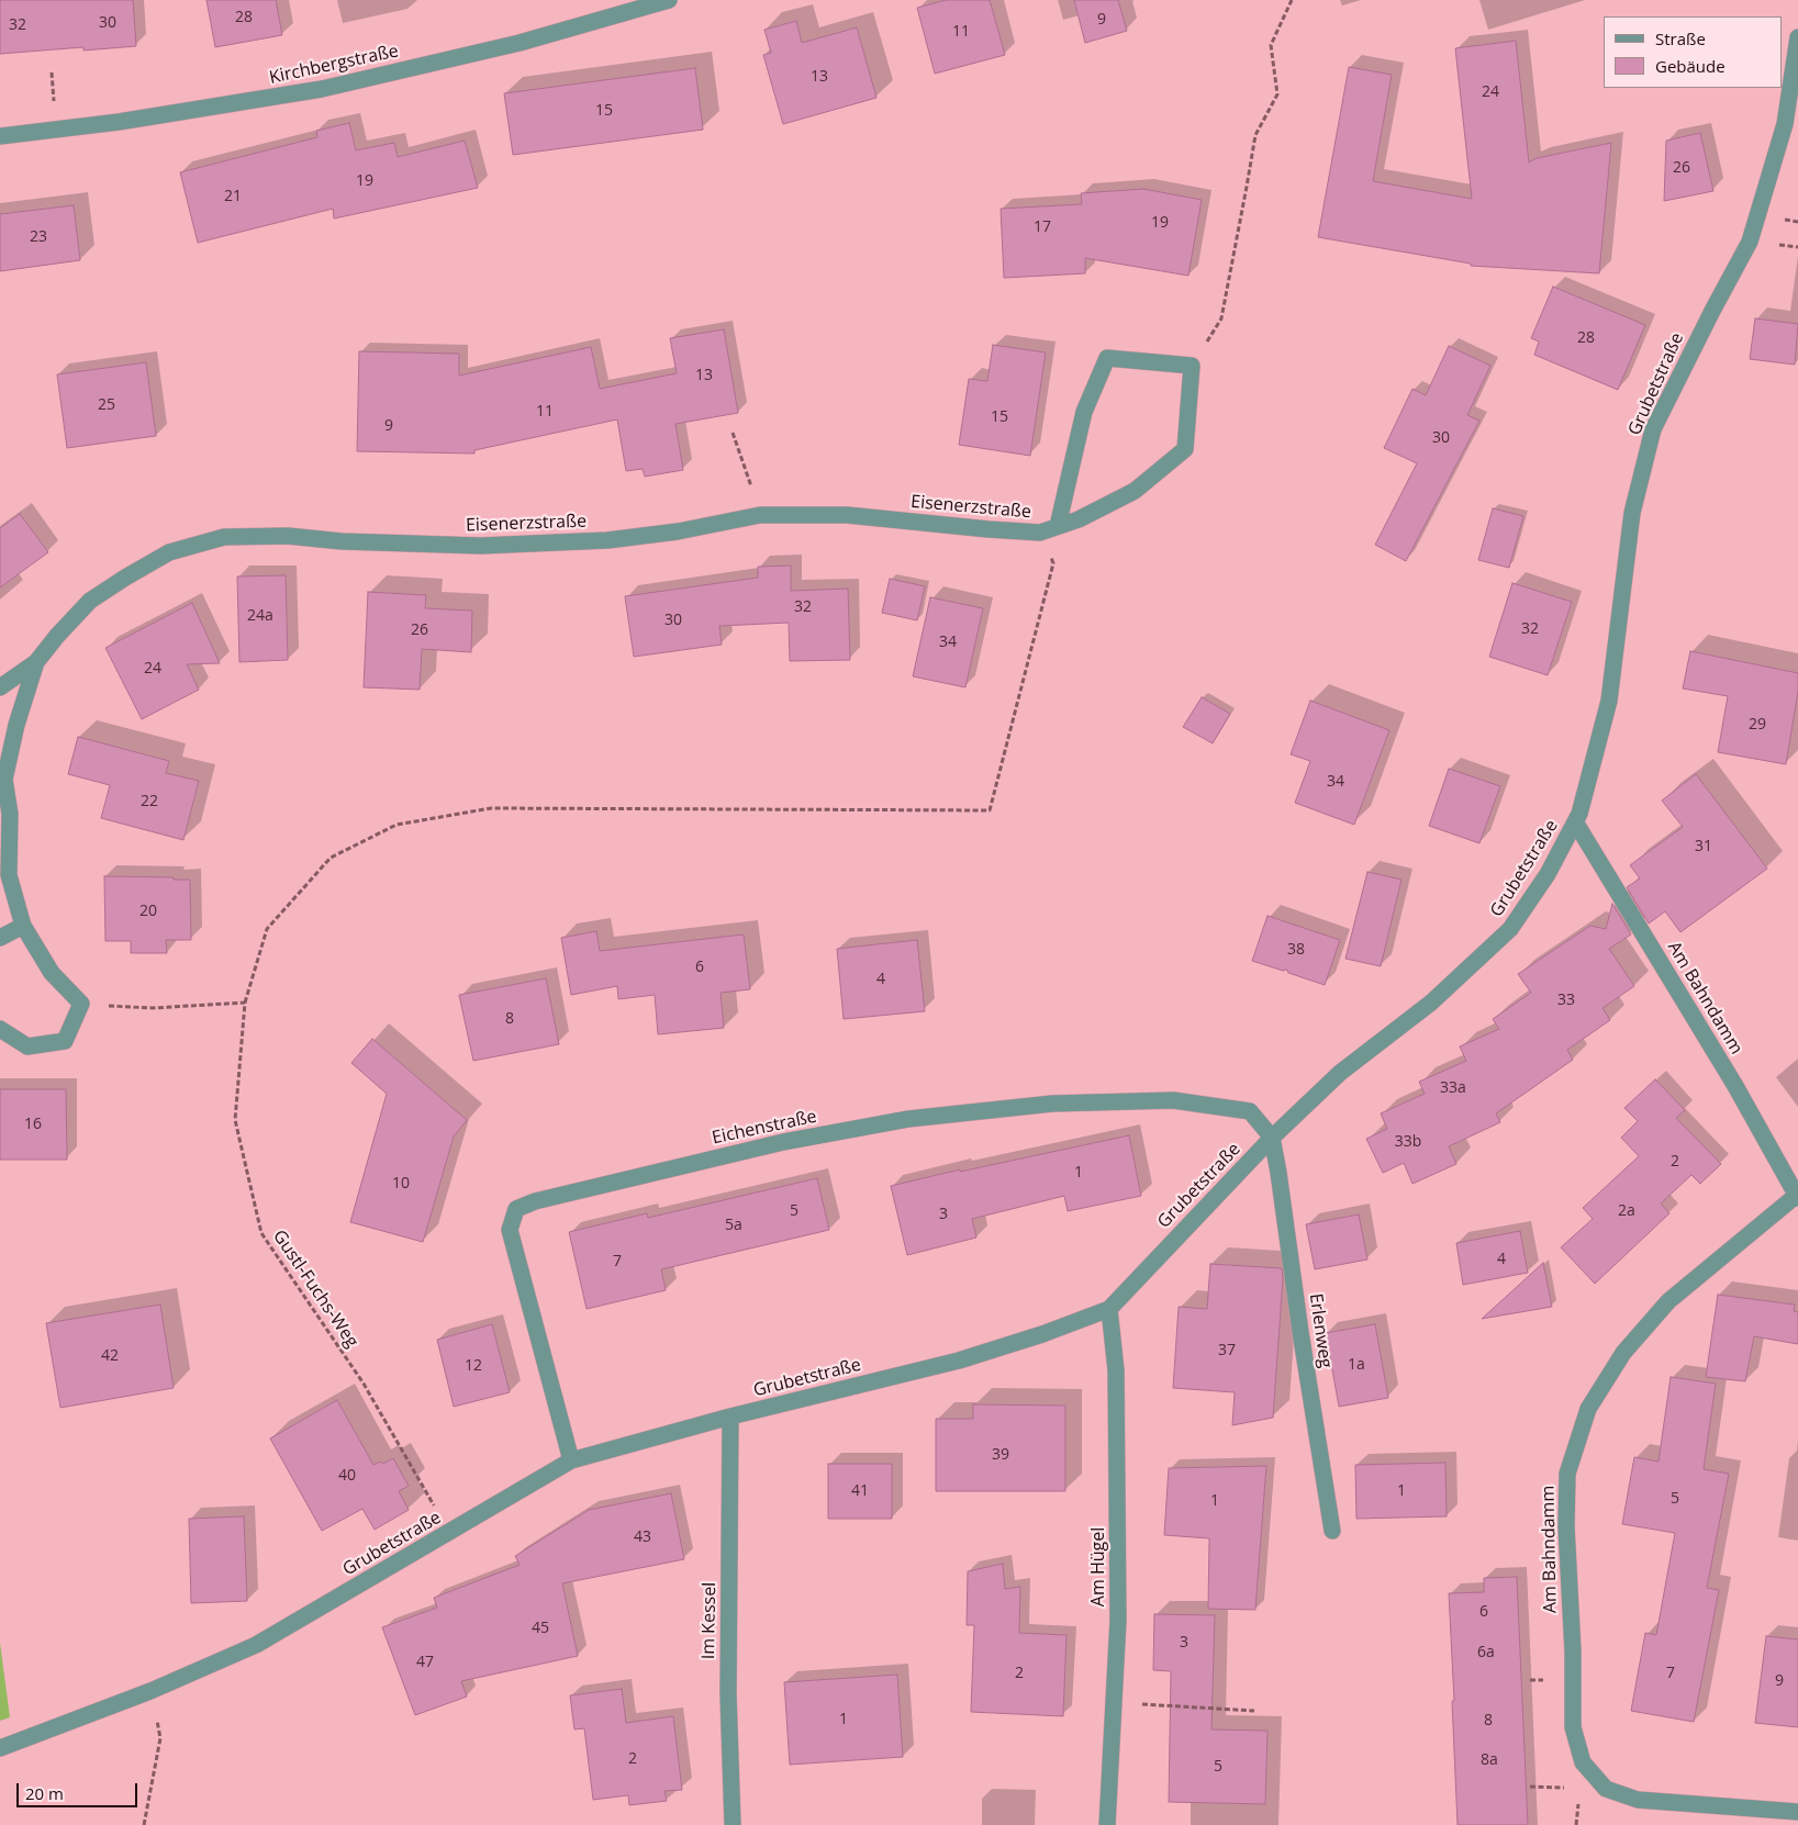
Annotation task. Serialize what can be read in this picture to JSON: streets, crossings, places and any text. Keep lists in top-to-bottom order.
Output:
{
  "streets": {
    "street": [
      "Kirchbergstraße",
      "Grubetstraße",
      "Eisenerzstraße",
      "Am Bahndamm",
      "Eichenstraße",
      "Erlenweg",
      "Am Hügel",
      "Im Kessel"
    ],
    "path": ["Gustl-Fuchs-Weg"]
  },
  "crossings": [
    ["Grubetstraße", "Am Bahndamm"],
    ["Grubetstraße", "Eichenstraße"],
    ["Grubetstraße", "Gustl-Fuchs-Weg"],
    ["Grubetstraße", "Erlenweg"],
    ["Grubetstraße", "Am Hügel"],
    ["Grubetstraße", "Im Kessel"],
    ["Eisenerzstraße", "Gustl-Fuchs-Weg"],
    ["Eichenstraße", "Erlenweg"]
  ],
  "house_numbers": [
    "28",
    "9",
    "30",
    "32",
    "11",
    "13",
    "24",
    "15",
    "26",
    "19",
    "21",
    "19",
    "17",
    "23",
    "28",
    "13",
    "25",
    "11",
    "15",
    "9",
    "30",
    "32",
    "24a",
    "30",
    "32",
    "26",
    "34",
    "24",
    "29",
    "34",
    "22",
    "31",
    "20",
    "38",
    "6",
    "4",
    "33",
    "8",
    "33a",
    "16",
    "33b",
    "2",
    "1",
    "10",
    "5",
    "2a",
    "3",
    "5a",
    "4",
    "7",
    "37",
    "42",
    "1a",
    "12",
    "39",
    "40",
    "41",
    "1",
    "5",
    "1",
    "43",
    "6",
    "45",
    "3",
    "6a",
    "47",
    "2",
    "7",
    "9",
    "1",
    "8",
    "2",
    "8a",
    "5"
  ],
  "legend": ["Straße", "Gebäude"],
  "scale_bar": "20 m"
}
